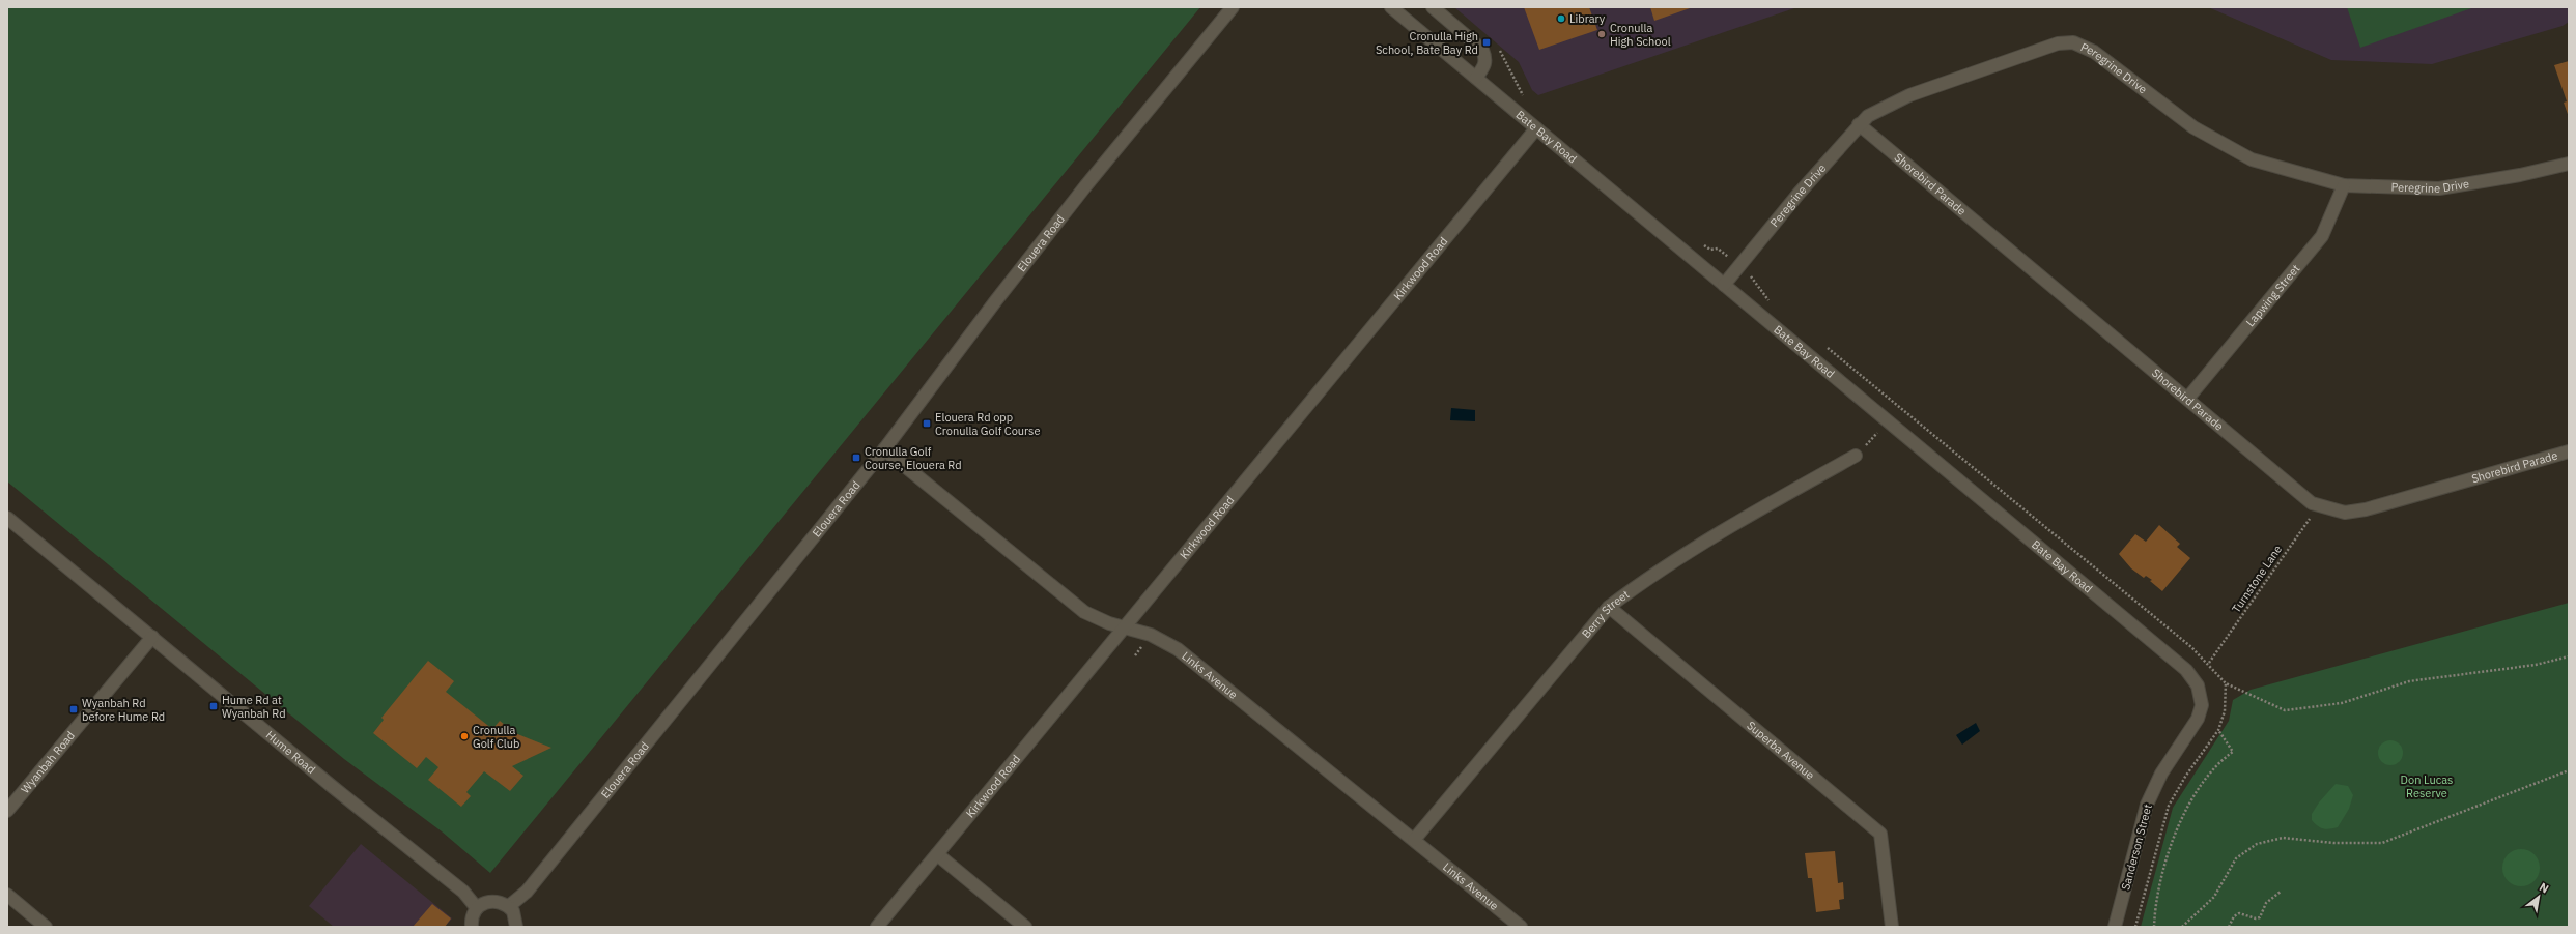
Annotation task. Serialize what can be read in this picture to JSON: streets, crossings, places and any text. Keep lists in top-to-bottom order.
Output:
{
  "streets": {
    "street": [
      "Peregrine Drive",
      "Bate Bay Road",
      "Shorebird Parade",
      "Elouera Road",
      "Kirkwood Road",
      "Lapwing Street",
      "Berry Street",
      "Links Avenue",
      "Superba Avenue",
      "Hume Road",
      "Wyanbah Road",
      "Sanderson Street"
    ],
    "path": ["Turnstone Lane"]
  },
  "crossings": [
    ["Peregrine Drive", "Bate Bay Road"],
    ["Peregrine Drive", "Shorebird Parade"],
    ["Peregrine Drive", "Lapwing Street"],
    ["Bate Bay Road", "Kirkwood Road"],
    ["Bate Bay Road", "Sanderson Street"],
    ["Shorebird Parade", "Lapwing Street"],
    ["Shorebird Parade", "Turnstone Lane"],
    ["Elouera Road", "Links Avenue"],
    ["Kirkwood Road", "Links Avenue"],
    ["Berry Street", "Links Avenue"],
    ["Berry Street", "Superba Avenue"],
    ["Hume Road", "Wyanbah Road"]
  ],
  "parks": ["Don Lucas Reserve"],
  "places": {
    "other": ["Library", "Cronulla High School", "Cronulla Golf Club"],
    "transit": [
      "Cronulla High School, Bate Bay Rd",
      "Elouera Rd opp Cronulla Golf Course",
      "Cronulla Golf Course, Elouera Rd",
      "Hume Rd at Wyanbah Rd",
      "Wyanbah Rd before Hume Rd"
    ]
  },
  "north": "top right"
}
